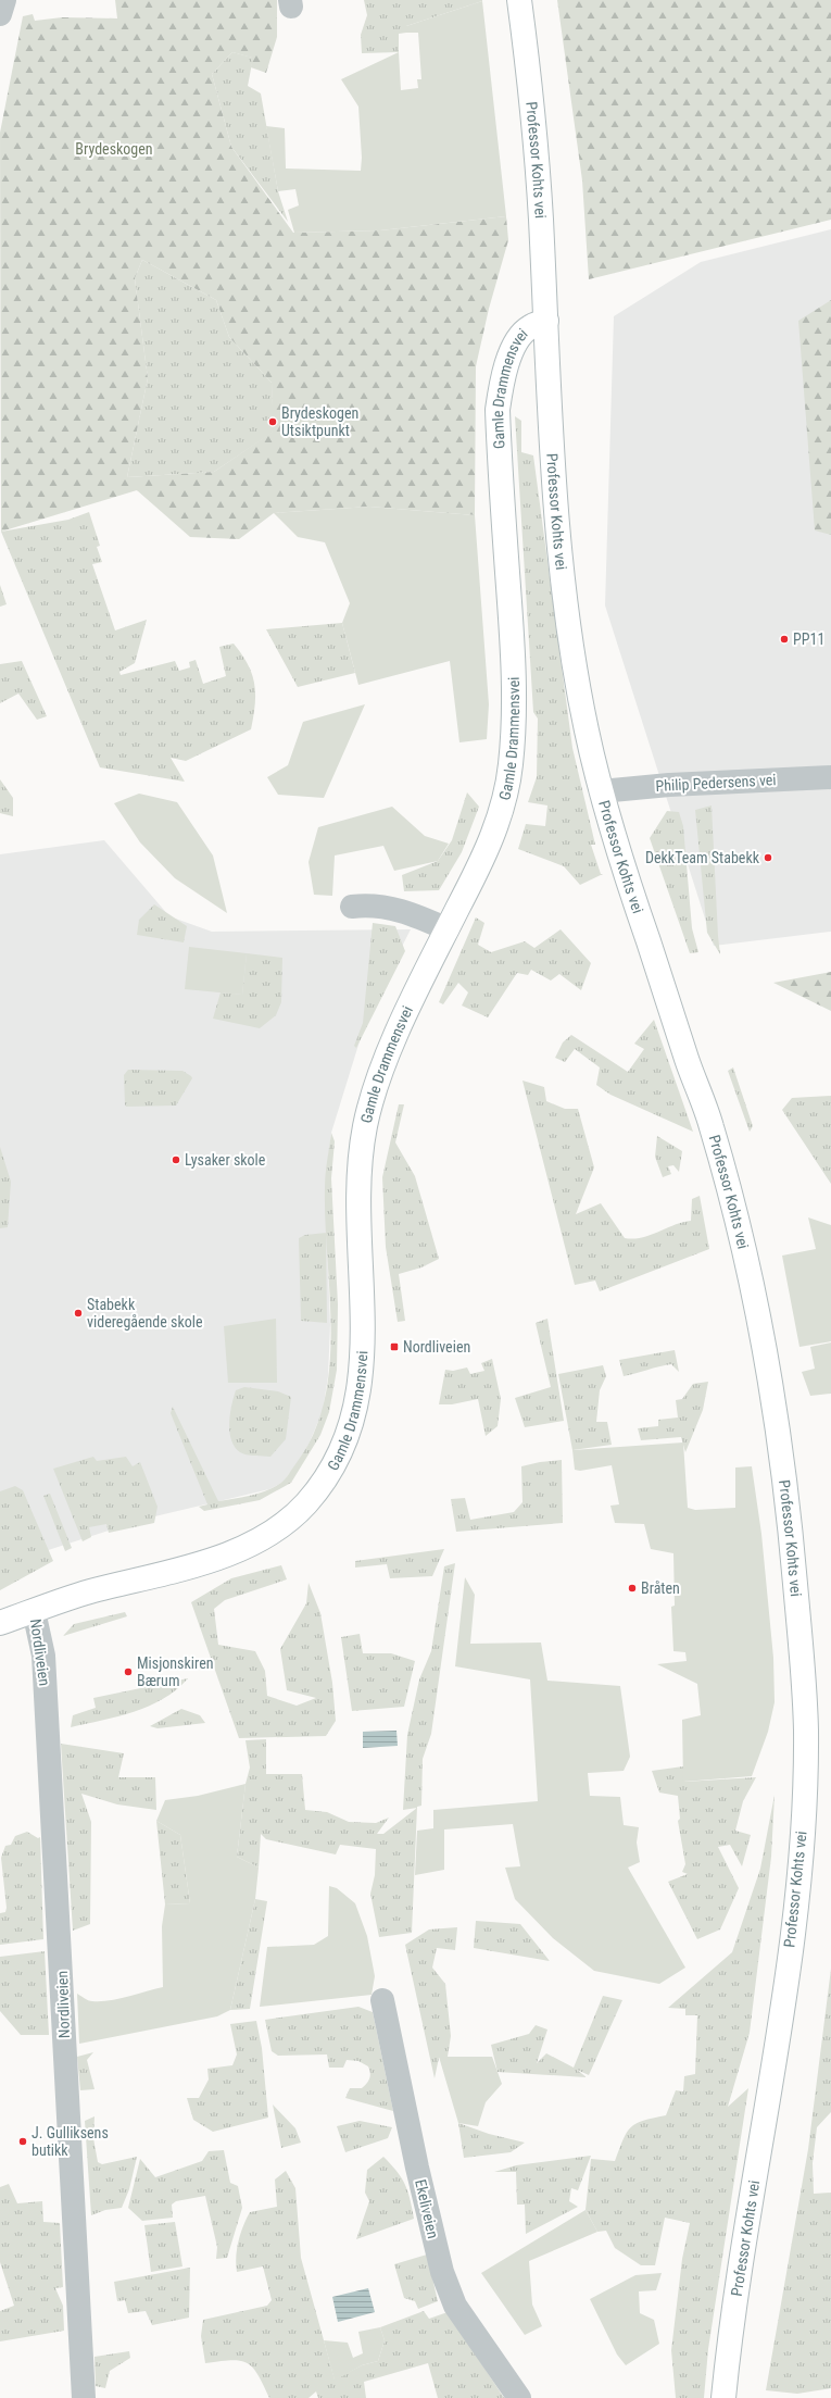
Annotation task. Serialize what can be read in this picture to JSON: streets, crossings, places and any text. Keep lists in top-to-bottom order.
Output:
{
  "streets": {
    "main road": ["Professor Kohts vei", "Gamle Drammensvei"],
    "street": ["Philip Pedersens vei", "Nordliveien", "Ekeliveien"]
  },
  "crossings": [
    ["Professor Kohts vei", "Gamle Drammensvei"],
    ["Professor Kohts vei", "Philip Pedersens vei"],
    ["Gamle Drammensvei", "Nordliveien"]
  ],
  "parks": ["Brydeskogen"],
  "places": {
    "other": [
      "Brydeskogen Utsiktpunkt",
      "PP11",
      "DekkTeam Stabekk",
      "Lysaker skole",
      "Stabekk videregående skole",
      "Bråten",
      "Misjonskiren Bærum",
      "J. Gulliksens butikk"
    ],
    "transit": ["Nordliveien"]
  }
}
